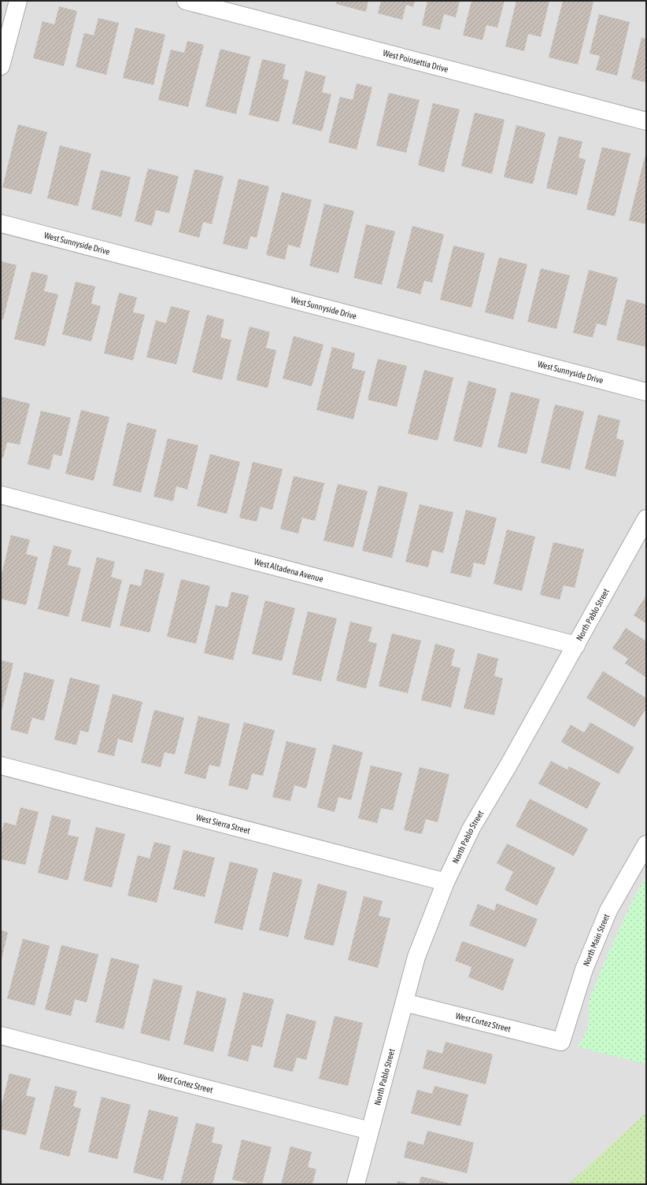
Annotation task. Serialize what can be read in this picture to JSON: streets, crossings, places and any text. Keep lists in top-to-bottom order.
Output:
{
  "streets": {
    "street": [
      "West Poinsettia Drive",
      "West Sunnyside Drive",
      "West Altadena Avenue",
      "North Pablo Street",
      "West Sierra Street",
      "North Main Street",
      "West Cortez Street"
    ]
  },
  "crossings": [
    ["West Altadena Avenue", "North Pablo Street"],
    ["North Pablo Street", "West Sierra Street"],
    ["North Pablo Street", "West Cortez Street"],
    ["North Main Street", "West Cortez Street"]
  ]
}
